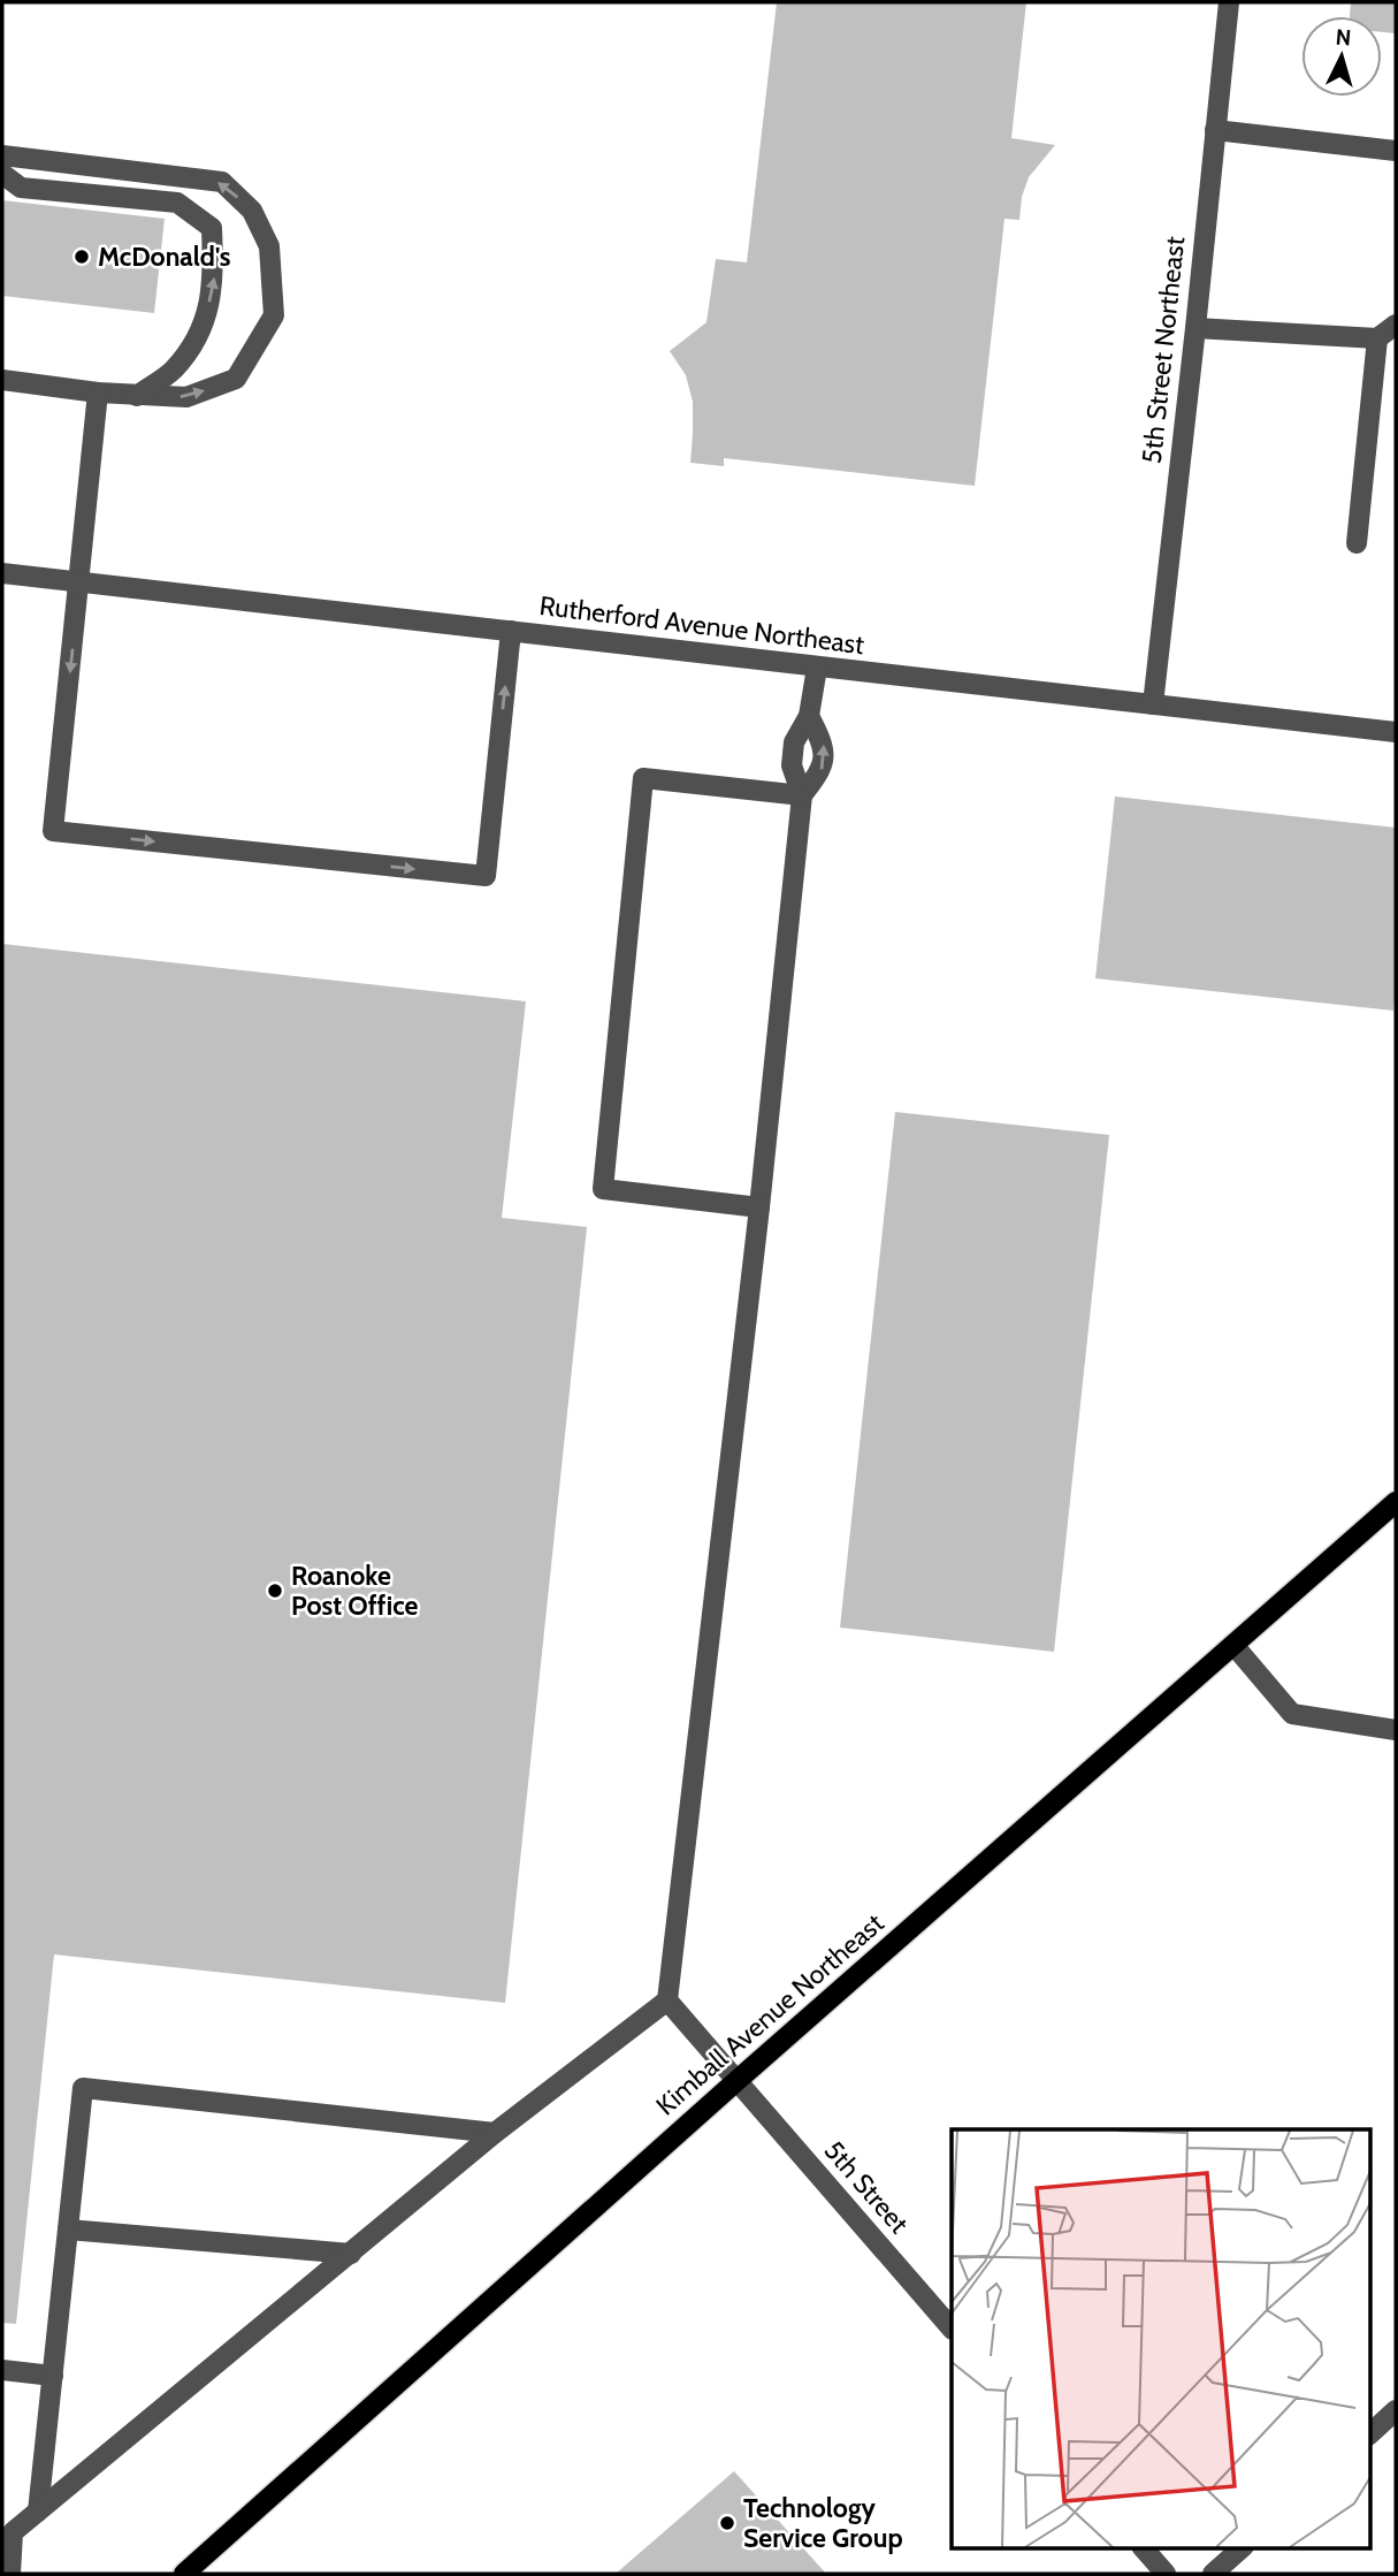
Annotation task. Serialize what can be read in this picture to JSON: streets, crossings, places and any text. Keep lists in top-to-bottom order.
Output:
{
  "streets": {
    "main road": ["Kimball Avenue Northeast"],
    "street": ["5th Street Northeast", "Rutherford Avenue Northeast", "5th Street"]
  },
  "crossings": [
    ["5th Street Northeast", "Rutherford Avenue Northeast"],
    ["Kimball Avenue Northeast", "5th Street"]
  ],
  "places": ["McDonald's", "Roanoke Post Office", "Technology Service Group"],
  "north": "top"
}
